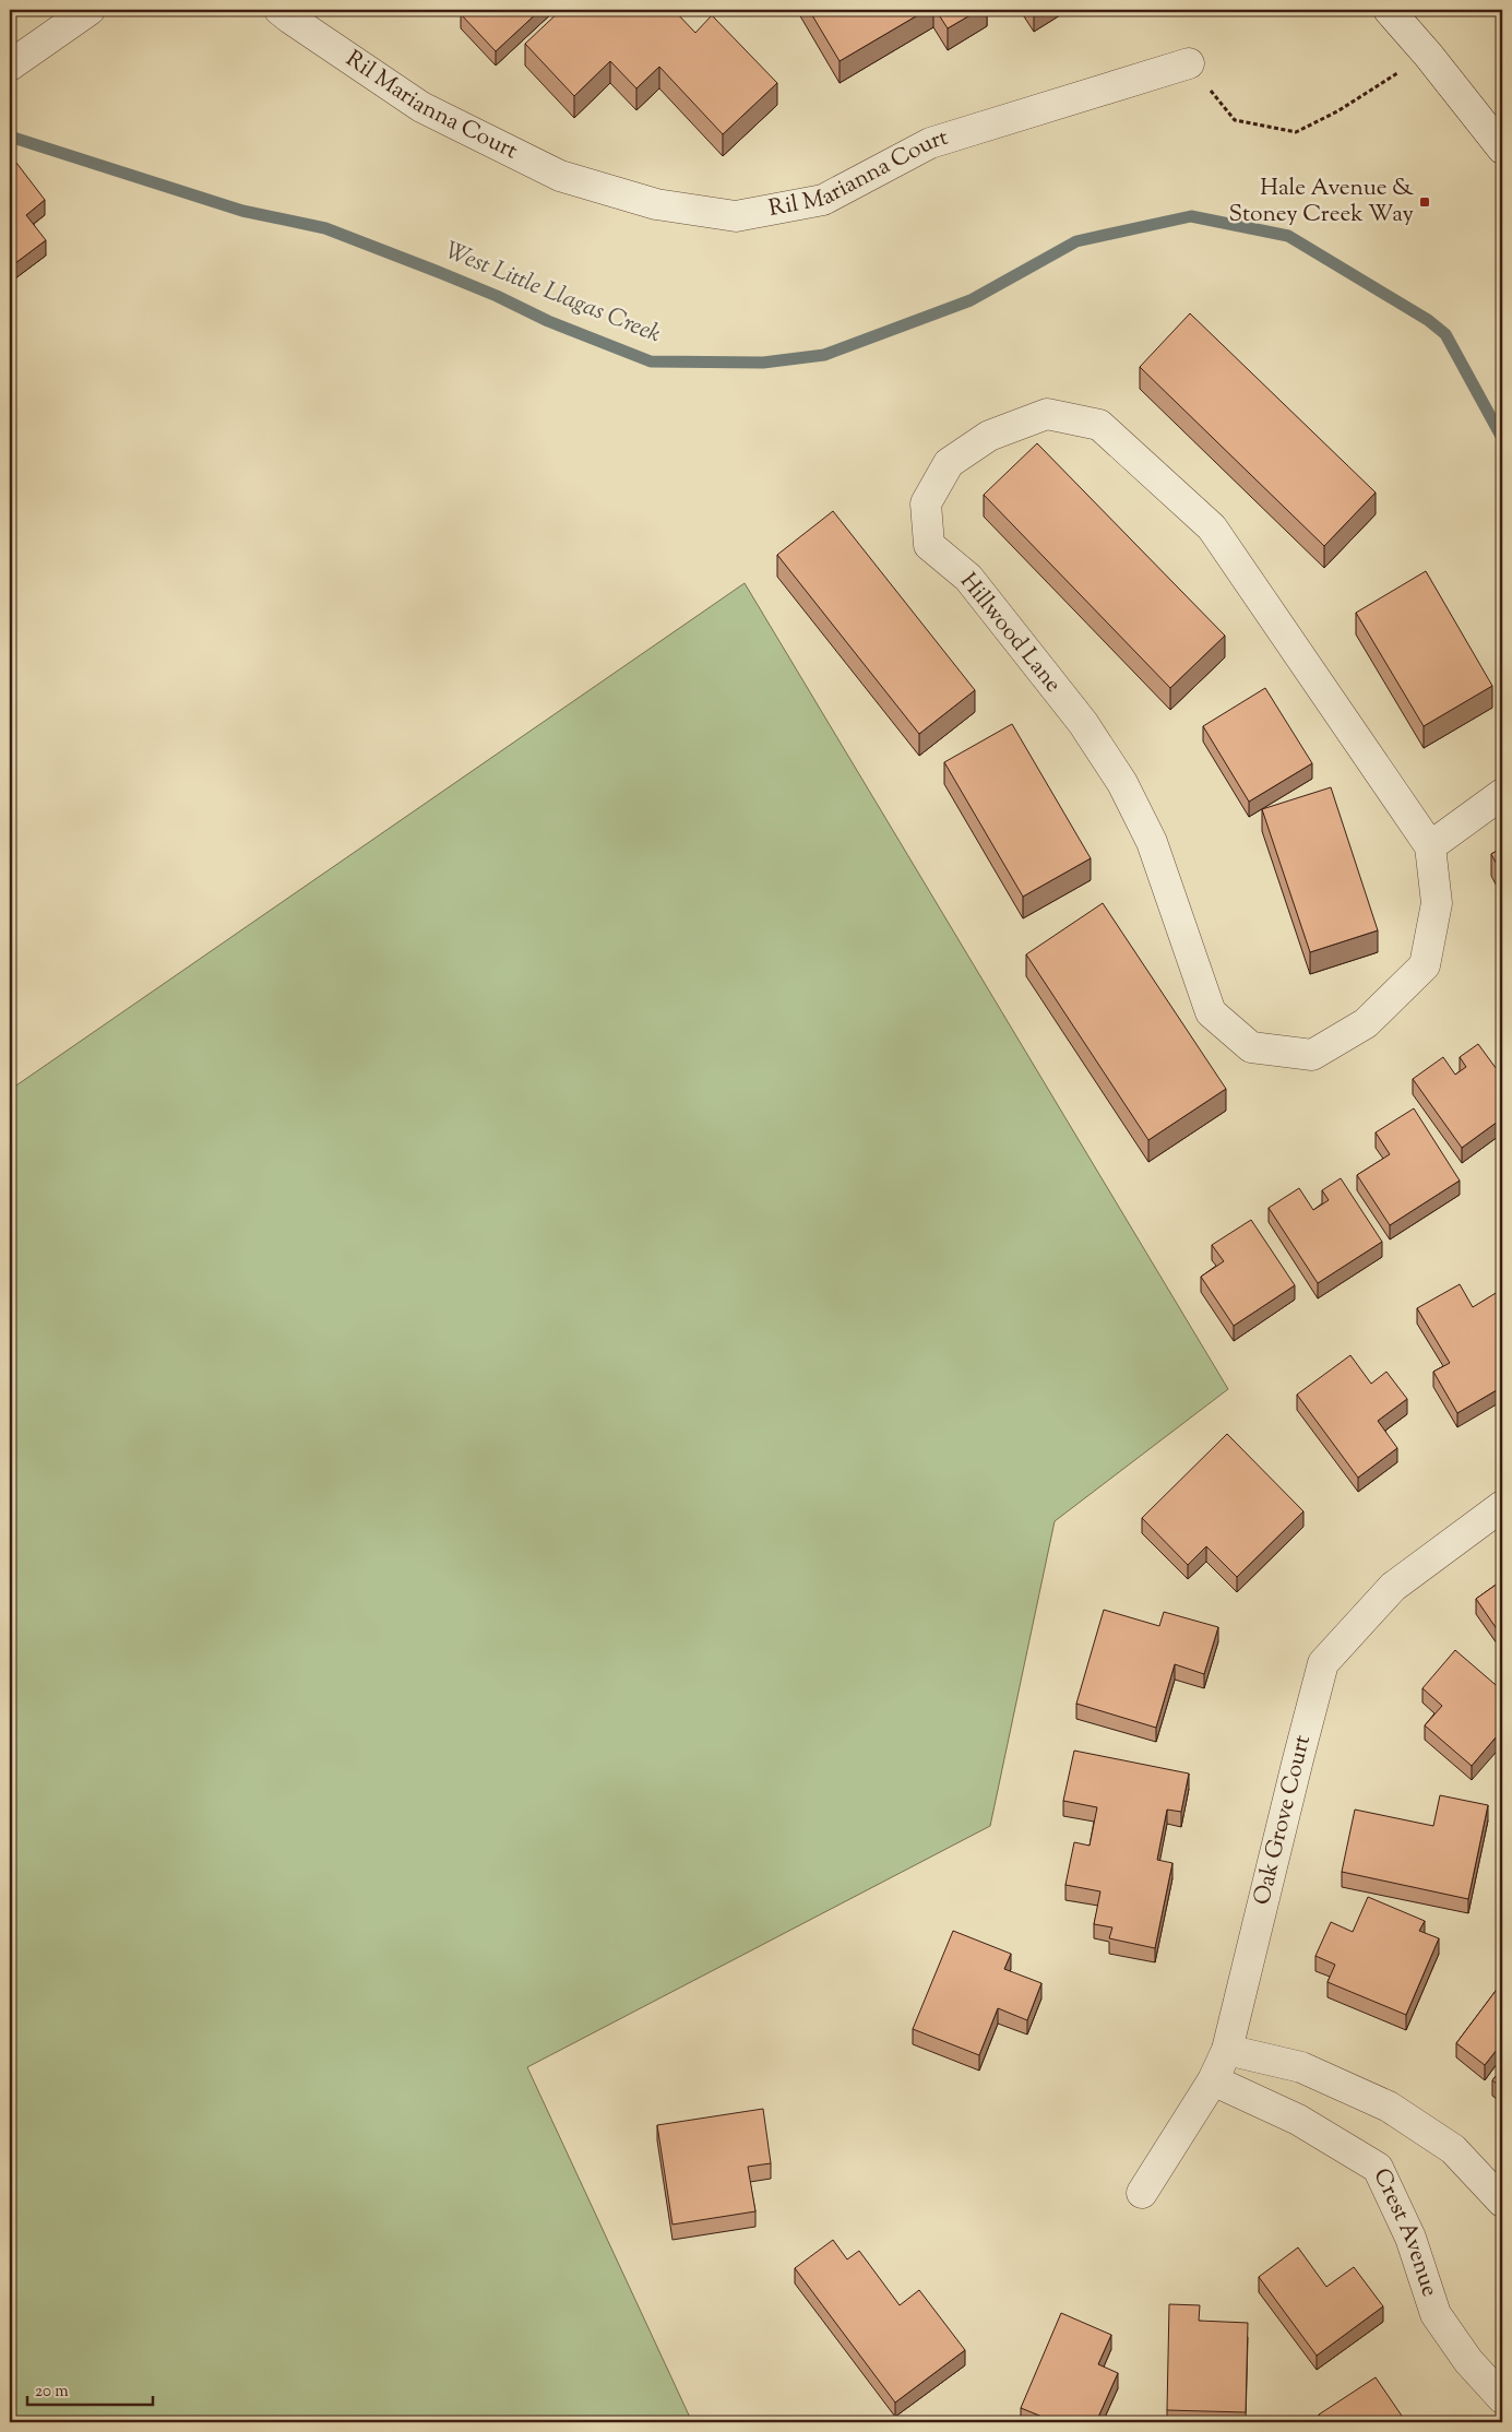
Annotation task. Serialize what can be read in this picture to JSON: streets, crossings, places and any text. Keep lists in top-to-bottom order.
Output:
{
  "streets": {
    "street": [
      "Ril Marianna Court",
      "Hillwood Lane",
      "Oak Grove Court",
      "Crest Avenue"
    ]
  },
  "crossings": [
    ["Oak Grove Court", "Crest Avenue"]
  ],
  "water": ["West Little Llagas Creek"],
  "places": {
    "transit": ["Hale Avenue & Stoney Creek Way"]
  },
  "scale_bar": "20 m"
}
